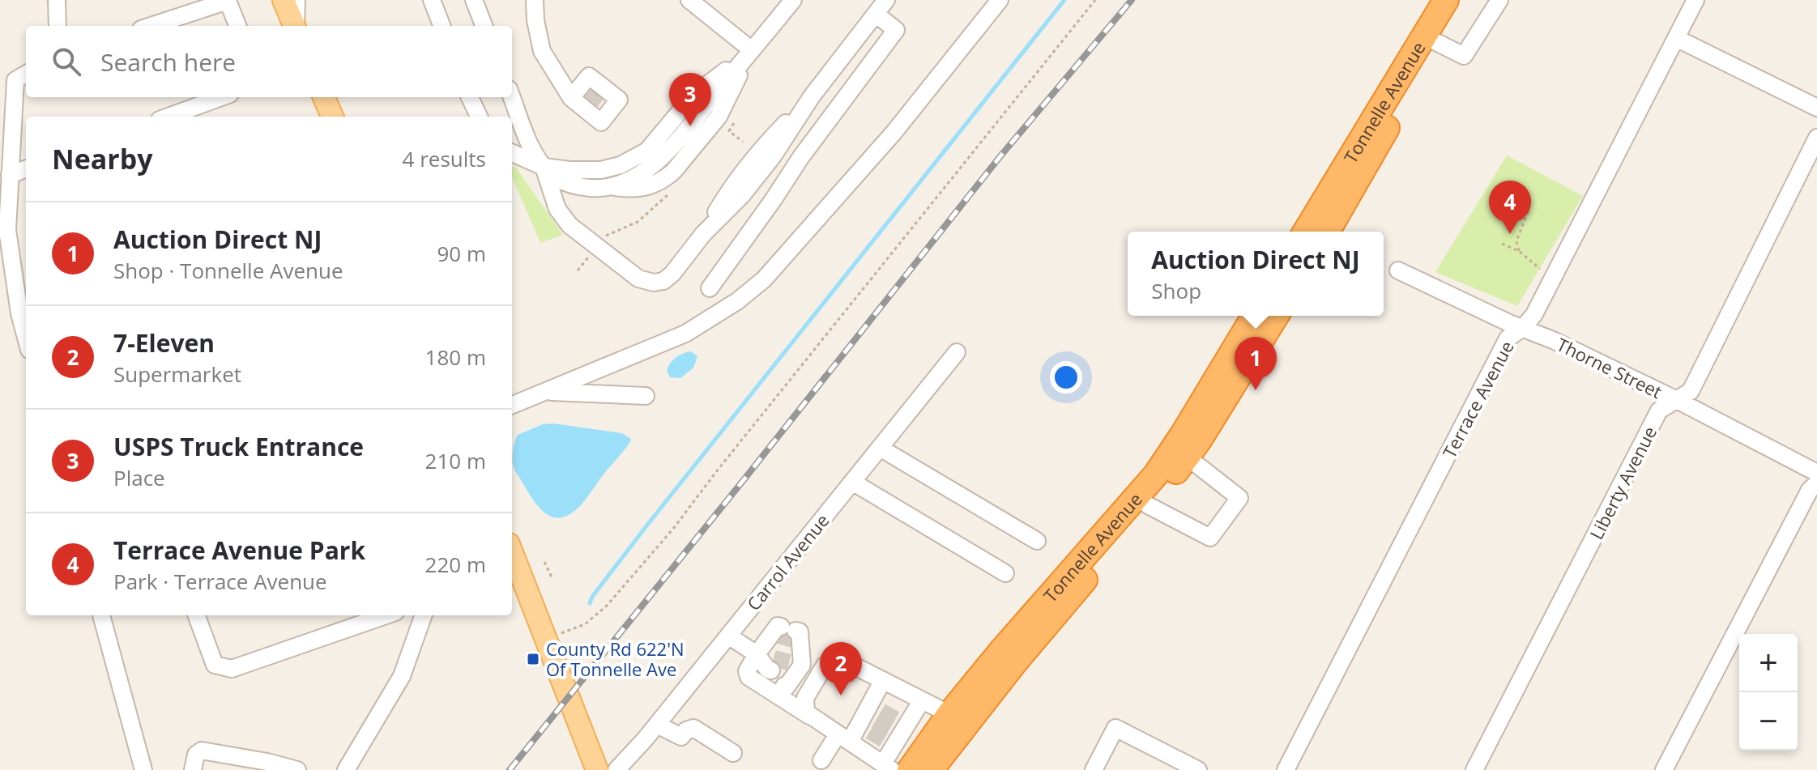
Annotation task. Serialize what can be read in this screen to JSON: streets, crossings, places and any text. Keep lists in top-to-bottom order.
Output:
{
  "streets": {
    "highway": ["Tonnelle Avenue"],
    "street": [
      "Thorne Street",
      "Terrace Avenue",
      "Liberty Avenue",
      "Carrol Avenue"
    ]
  },
  "crossings": [
    ["Thorne Street", "Terrace Avenue"],
    ["Thorne Street", "Liberty Avenue"]
  ],
  "places": {
    "transit": ["County Rd 622'N Of Tonnelle Ave"]
  },
  "page": {
    "search": "Search here",
    "pins": [
      "3",
      "4",
      "1",
      "2"
    ],
    "heading": ["Nearby", "4 results"],
    "list": [
      {
        "mark": "1",
        "name": "Auction Direct NJ",
        "note": "Shop · Tonnelle Avenue",
        "value": "90 m"
      },
      {
        "mark": "2",
        "name": "7-Eleven",
        "note": "Supermarket",
        "value": "180 m"
      },
      {
        "mark": "3",
        "name": "USPS Truck Entrance",
        "note": "Place",
        "value": "210 m"
      },
      {
        "mark": "4",
        "name": "Terrace Avenue Park",
        "note": "Park · Terrace Avenue",
        "value": "220 m"
      }
    ],
    "popup": ["Auction Direct NJ", "Shop"],
    "map_buttons": ["+", "−"]
  }
}
